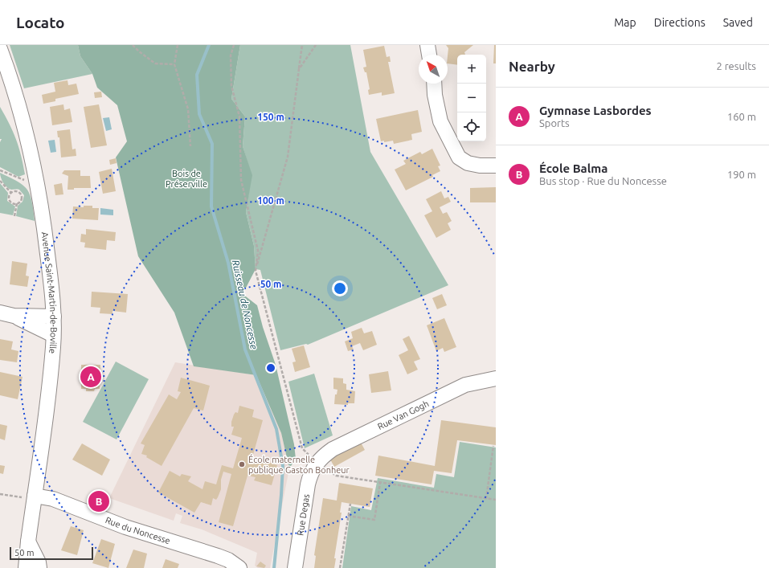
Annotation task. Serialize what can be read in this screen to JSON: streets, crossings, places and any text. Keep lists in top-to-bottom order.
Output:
{
  "streets": {
    "street": [
      "Avenue Saint-Martin-de-Boville",
      "Rue Van Gogh",
      "Rue Degas",
      "Rue du Noncesse"
    ]
  },
  "crossings": [
    ["Avenue Saint-Martin-de-Boville", "Rue du Noncesse"],
    ["Rue Van Gogh", "Rue Degas"]
  ],
  "water": ["Ruisseau de Noncesse"],
  "parks": ["Bois de Préserville"],
  "places": ["École maternelle publique Gaston Bonheur"],
  "scale_bar": "50 m",
  "north": "top left",
  "page": {
    "header": "Locato",
    "nav": ["Map", "Directions", "Saved"],
    "heading": ["Nearby", "2 results"],
    "map_buttons": ["+", "−"],
    "list": [
      {
        "mark": "A",
        "name": "Gymnase Lasbordes",
        "note": "Sports",
        "value": "160 m"
      },
      {
        "mark": "B",
        "name": "École Balma",
        "note": "Bus stop · Rue du Noncesse",
        "value": "190 m"
      }
    ],
    "pins": ["A", "B"],
    "scale": "50 m"
  },
  "rings": ["150 m", "100 m", "50 m"]
}
